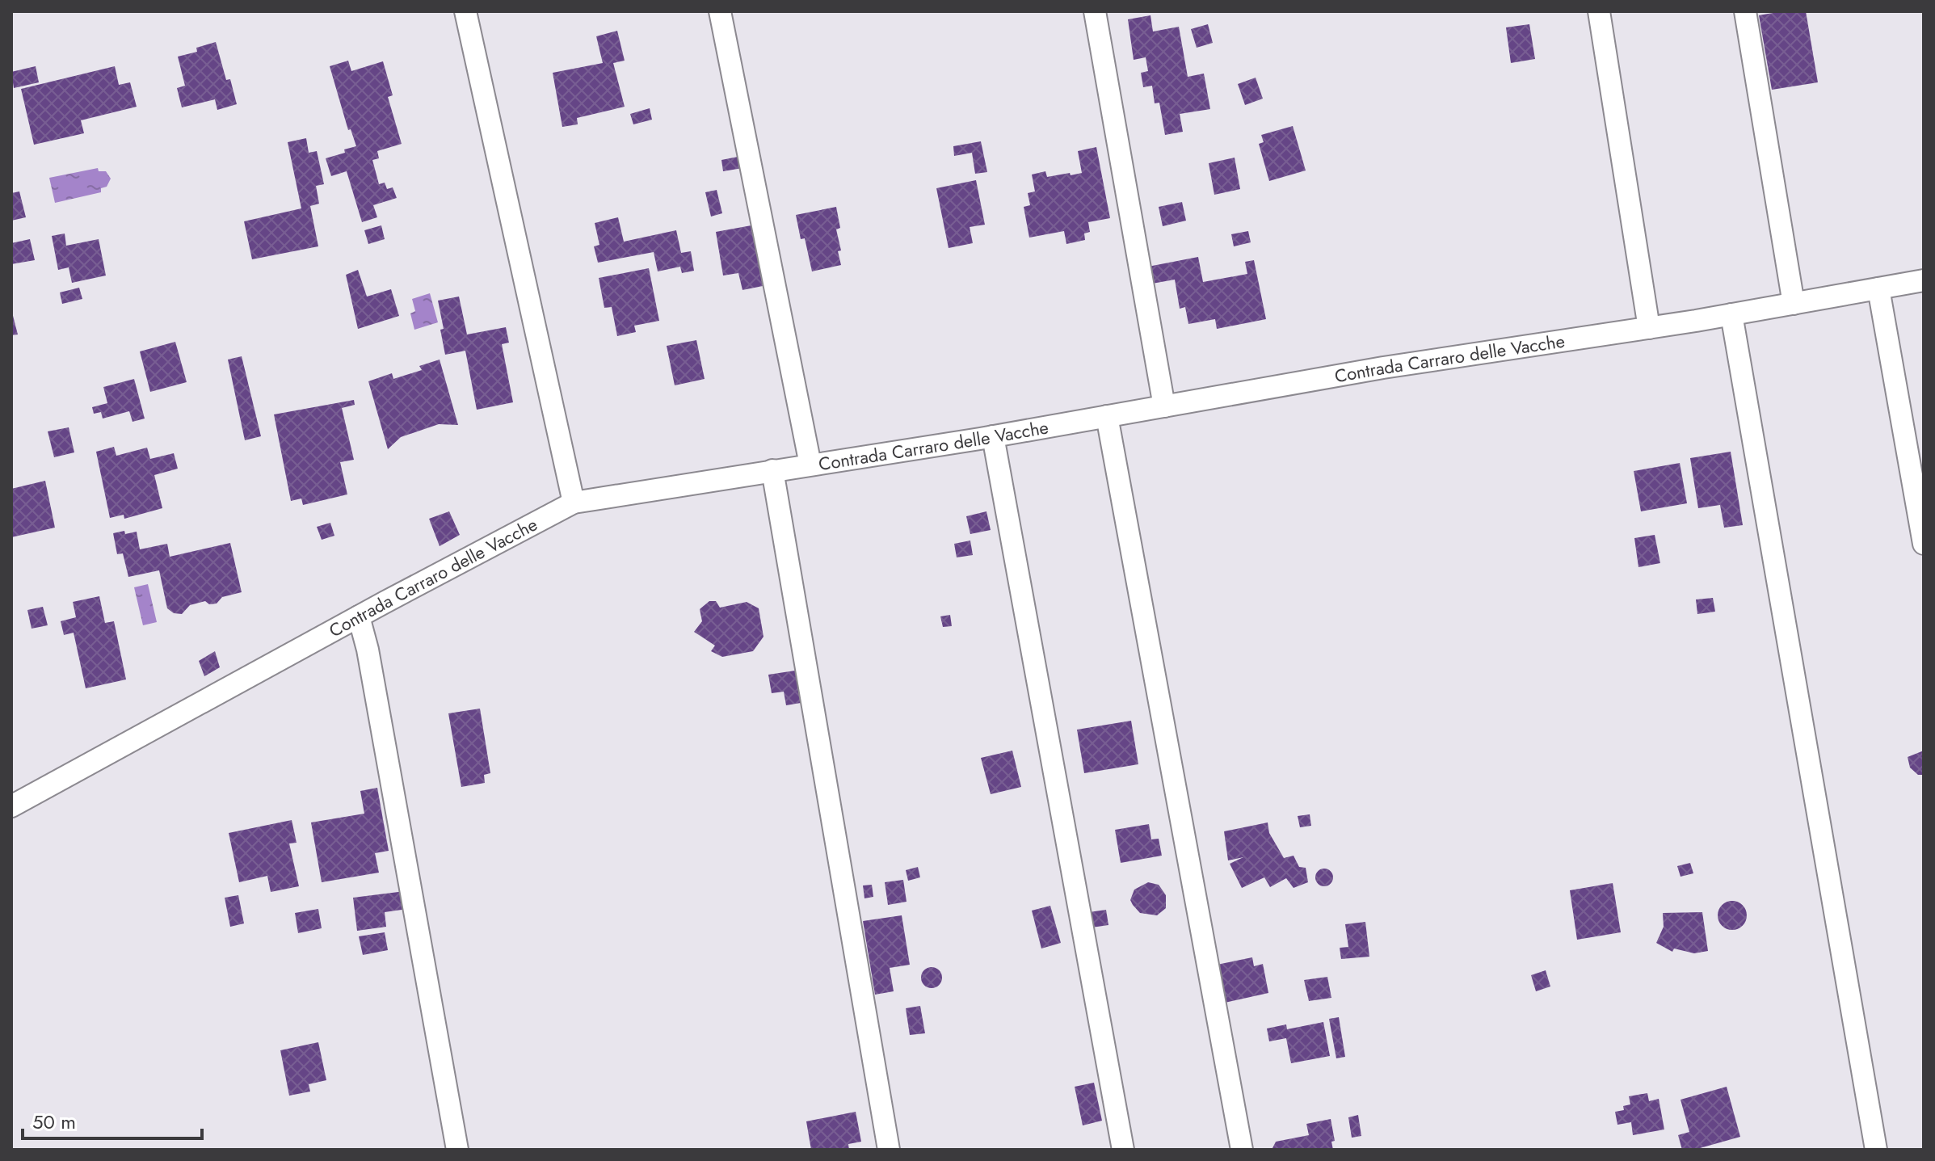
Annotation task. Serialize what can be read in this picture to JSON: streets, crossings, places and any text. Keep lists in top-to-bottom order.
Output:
{
  "streets": {
    "street": ["Contrada Carraro delle Vacche"]
  },
  "scale_bar": "50 m"
}
